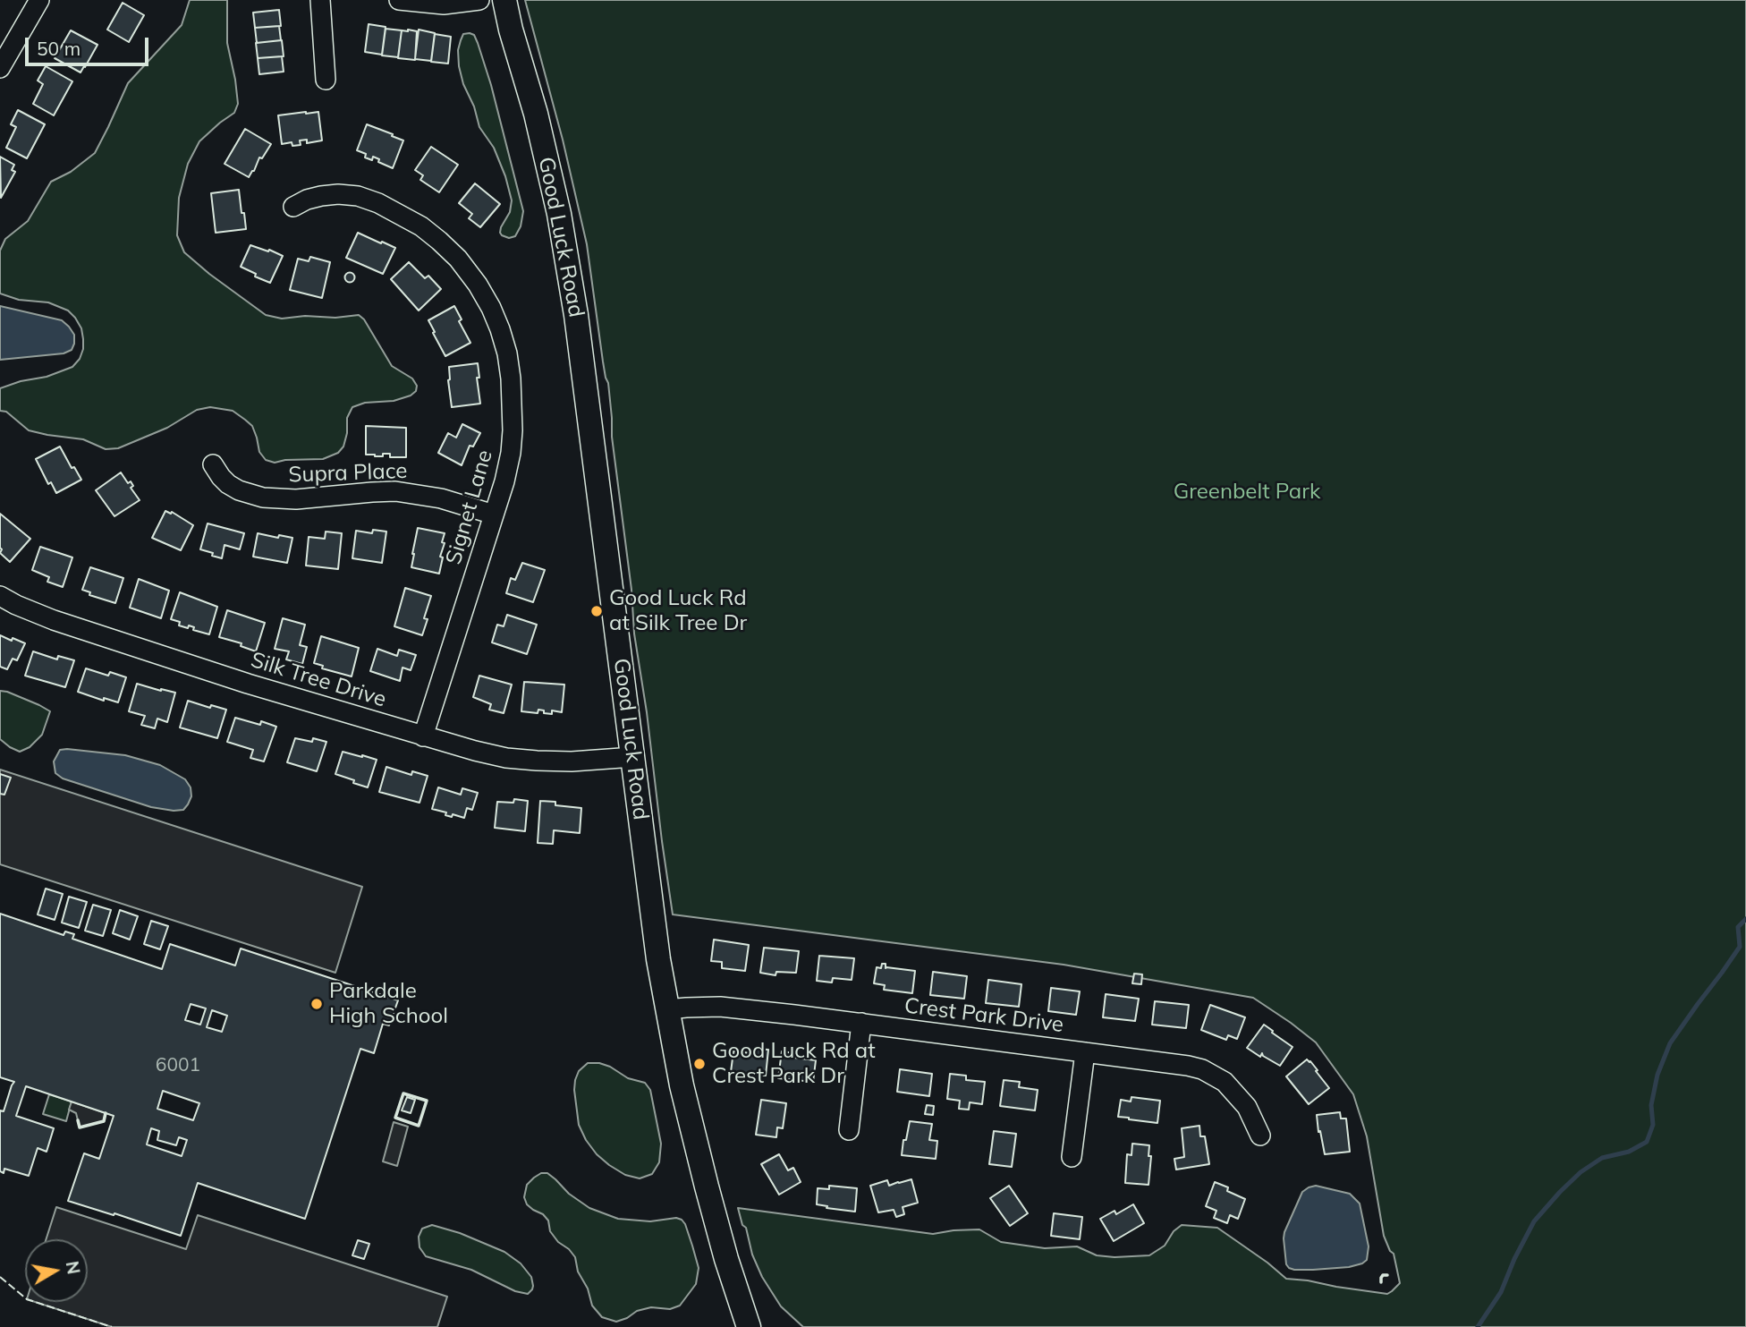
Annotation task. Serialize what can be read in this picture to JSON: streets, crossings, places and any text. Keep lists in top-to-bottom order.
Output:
{
  "streets": {
    "main road": ["Good Luck Road"],
    "street": [
      "Supra Place",
      "Signet Lane",
      "Silk Tree Drive",
      "Crest Park Drive"
    ]
  },
  "crossings": [
    ["Good Luck Road", "Silk Tree Drive"],
    ["Good Luck Road", "Crest Park Drive"],
    ["Supra Place", "Signet Lane"],
    ["Signet Lane", "Silk Tree Drive"]
  ],
  "parks": ["Greenbelt Park"],
  "places": ["Good Luck Rd at Silk Tree Dr", "Parkdale High School", "Good Luck Rd at Crest Park Dr"],
  "house_numbers": ["6001"],
  "scale_bar": "50 m",
  "north": "right"
}
